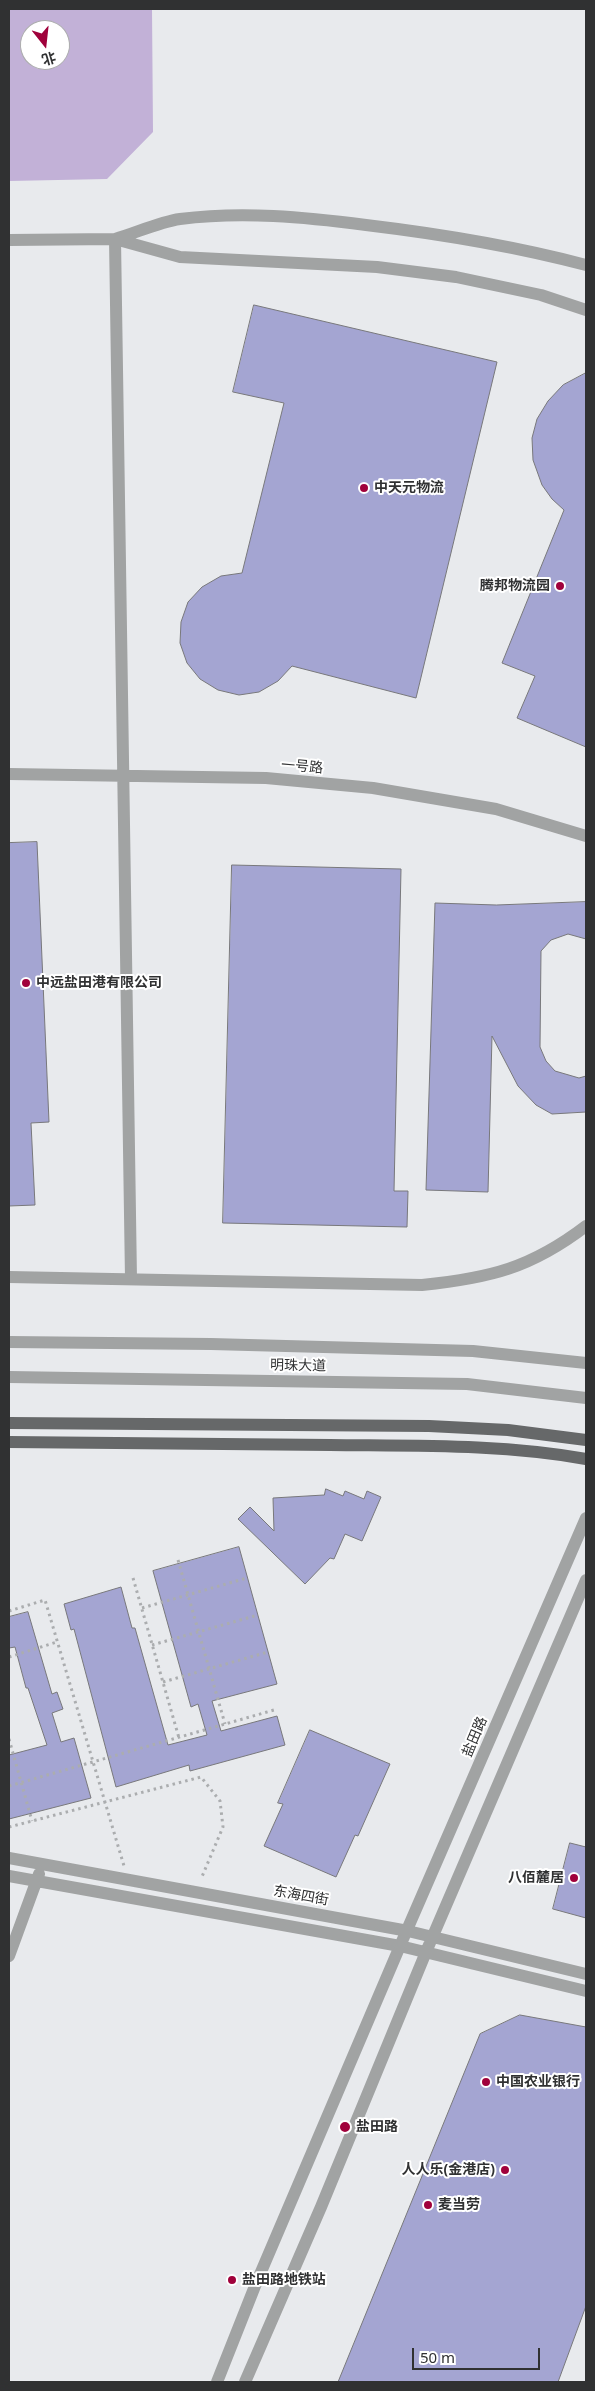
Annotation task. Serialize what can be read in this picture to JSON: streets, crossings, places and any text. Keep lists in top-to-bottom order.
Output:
{
  "streets": {
    "street": [
      "一号路",
      "明珠大道",
      "盐田路",
      "东海四街"
    ]
  },
  "crossings": [
    ["盐田路", "东海四街"]
  ],
  "places": [
    "中天元物流",
    "腾邦物流园",
    "中远盐田港有限公司",
    "八佰麓居",
    "中国农业银行",
    "盐田路",
    "人人乐(金港店)",
    "麦当劳",
    "盐田路地铁站"
  ],
  "scale_bar": "50 m",
  "north": "bottom"
}
